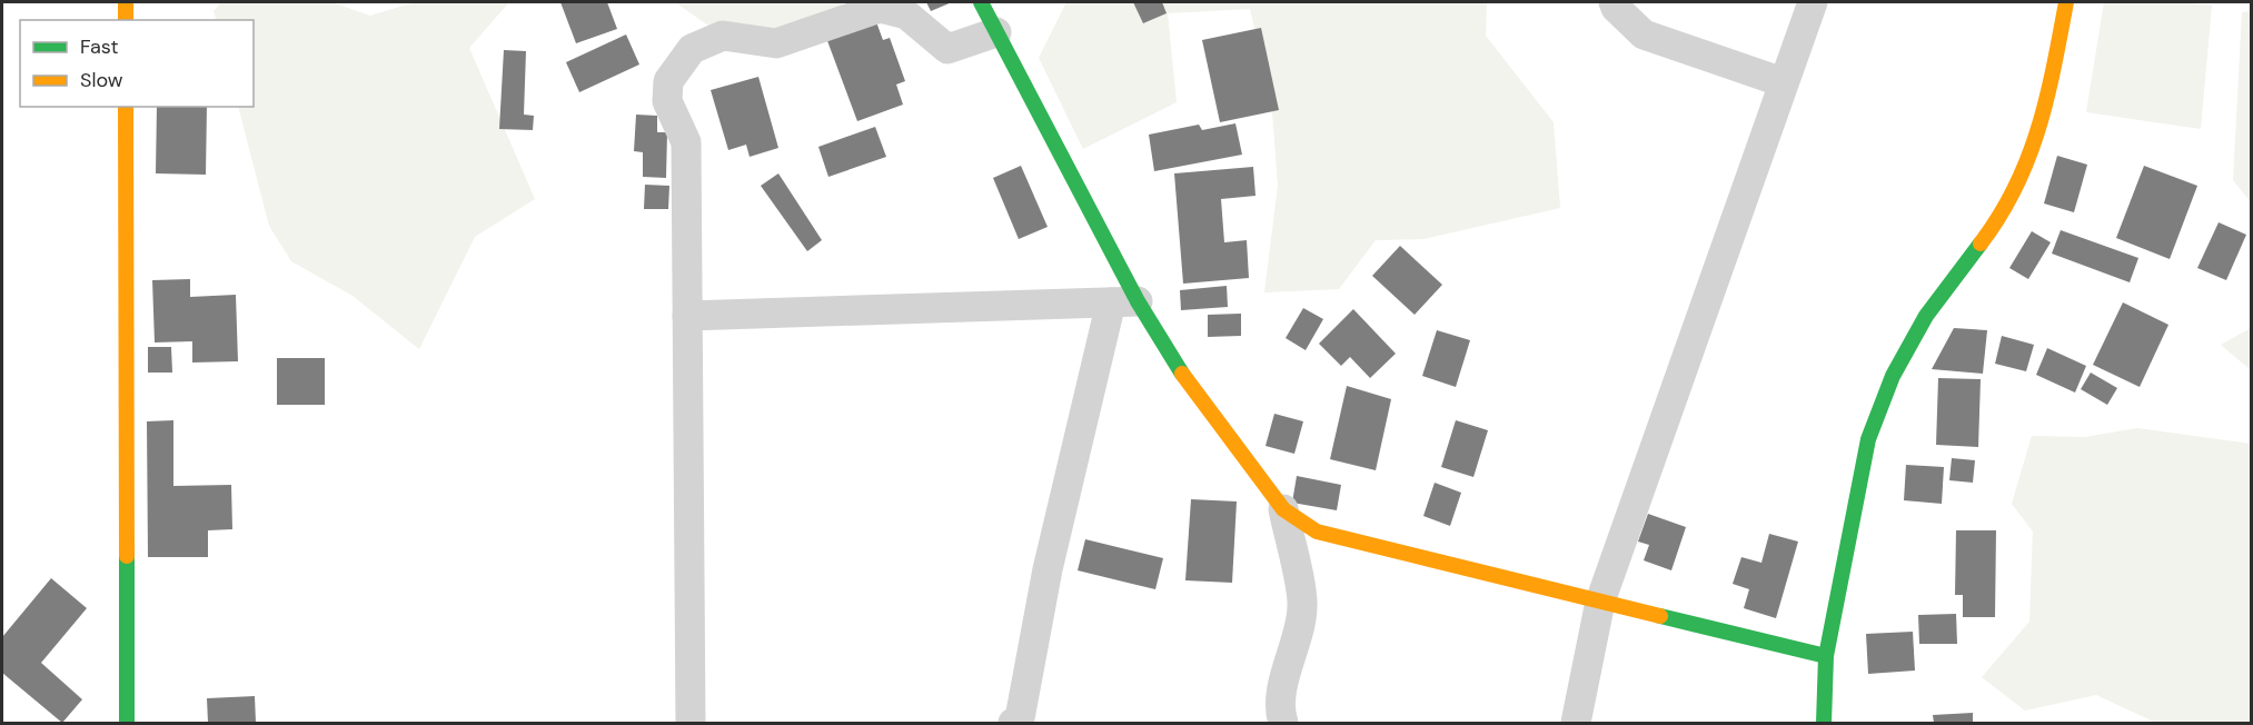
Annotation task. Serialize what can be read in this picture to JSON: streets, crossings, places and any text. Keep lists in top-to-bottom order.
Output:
{
  "legend": ["Fast", "Slow"]
}
